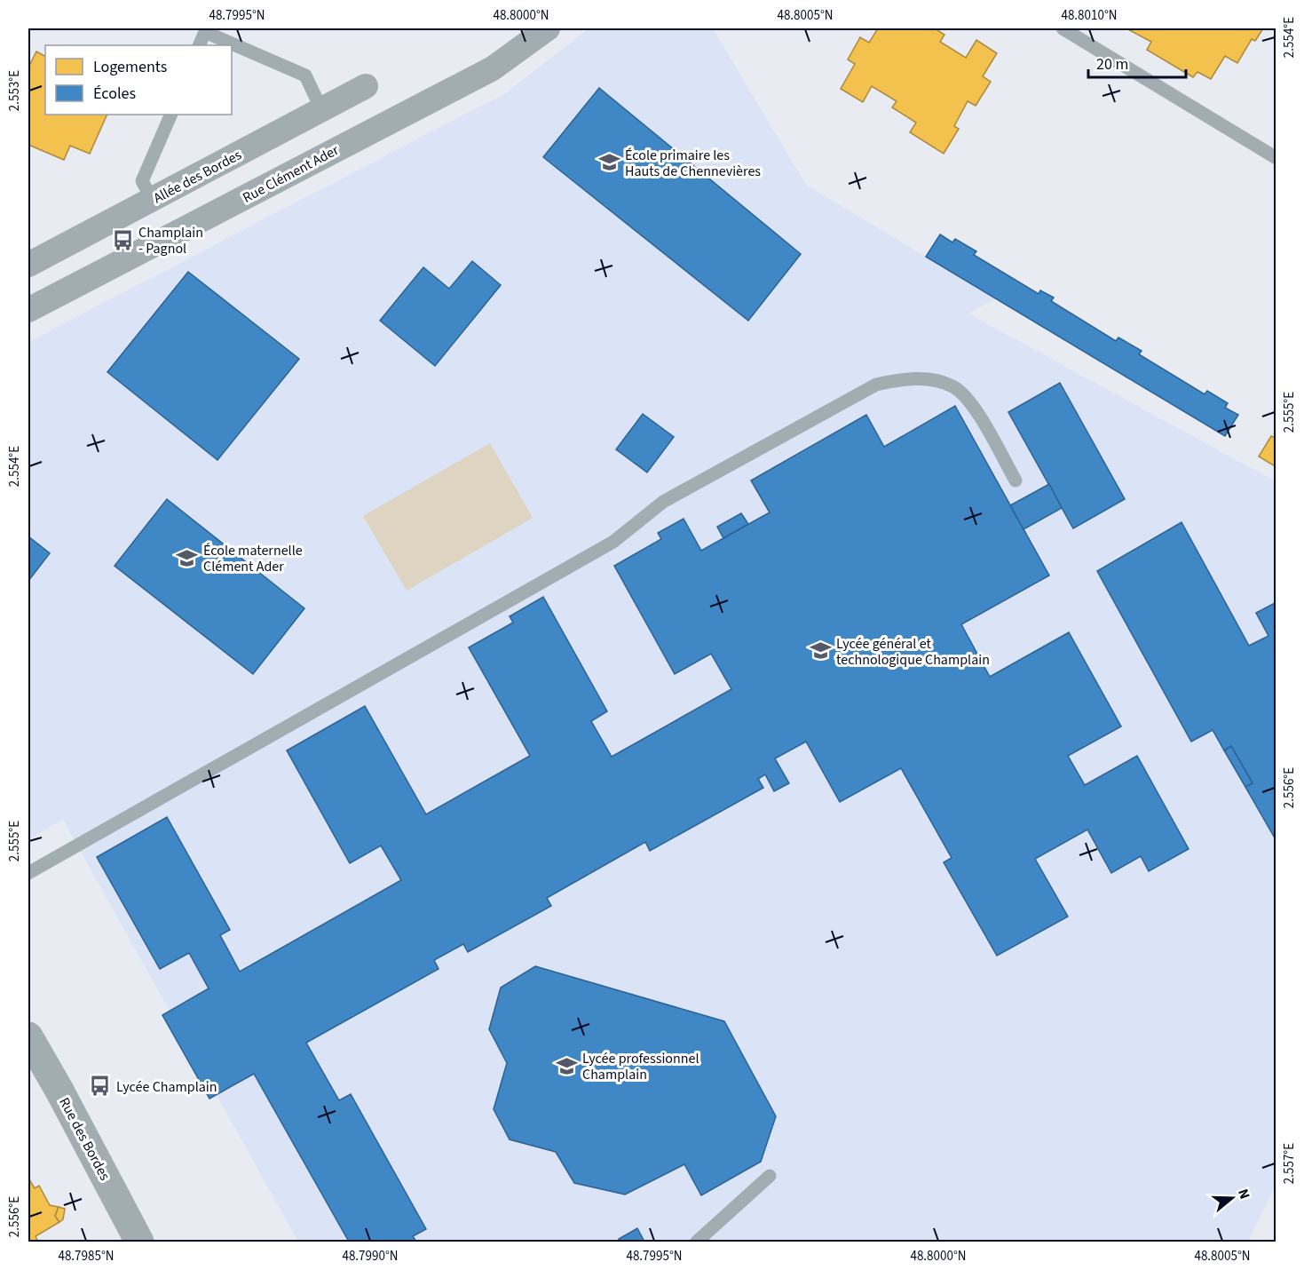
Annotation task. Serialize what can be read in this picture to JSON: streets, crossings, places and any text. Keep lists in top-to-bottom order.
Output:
{
  "streets": {
    "street": ["Rue Clément Ader", "Allée des Bordes", "Rue des Bordes"]
  },
  "places": {
    "school or university": [
      "École primaire les Hauts de Chennevières",
      "École maternelle Clément Ader",
      "Lycée général et technologique Champlain",
      "Lycée professionnel Champlain"
    ],
    "bus stop": ["Champlain - Pagnol", "Lycée Champlain"]
  },
  "legend": ["Logements", "Écoles"],
  "scale_bar": "20 m",
  "north": "right",
  "coordinates": [
    "48.7995°N",
    "48.8000°N",
    "48.8005°N",
    "48.8010°N",
    "2.554°E",
    "2.553°E",
    "2.555°E",
    "2.556°E",
    "2.557°E",
    "48.7985°N",
    "48.7990°N"
  ]
}
